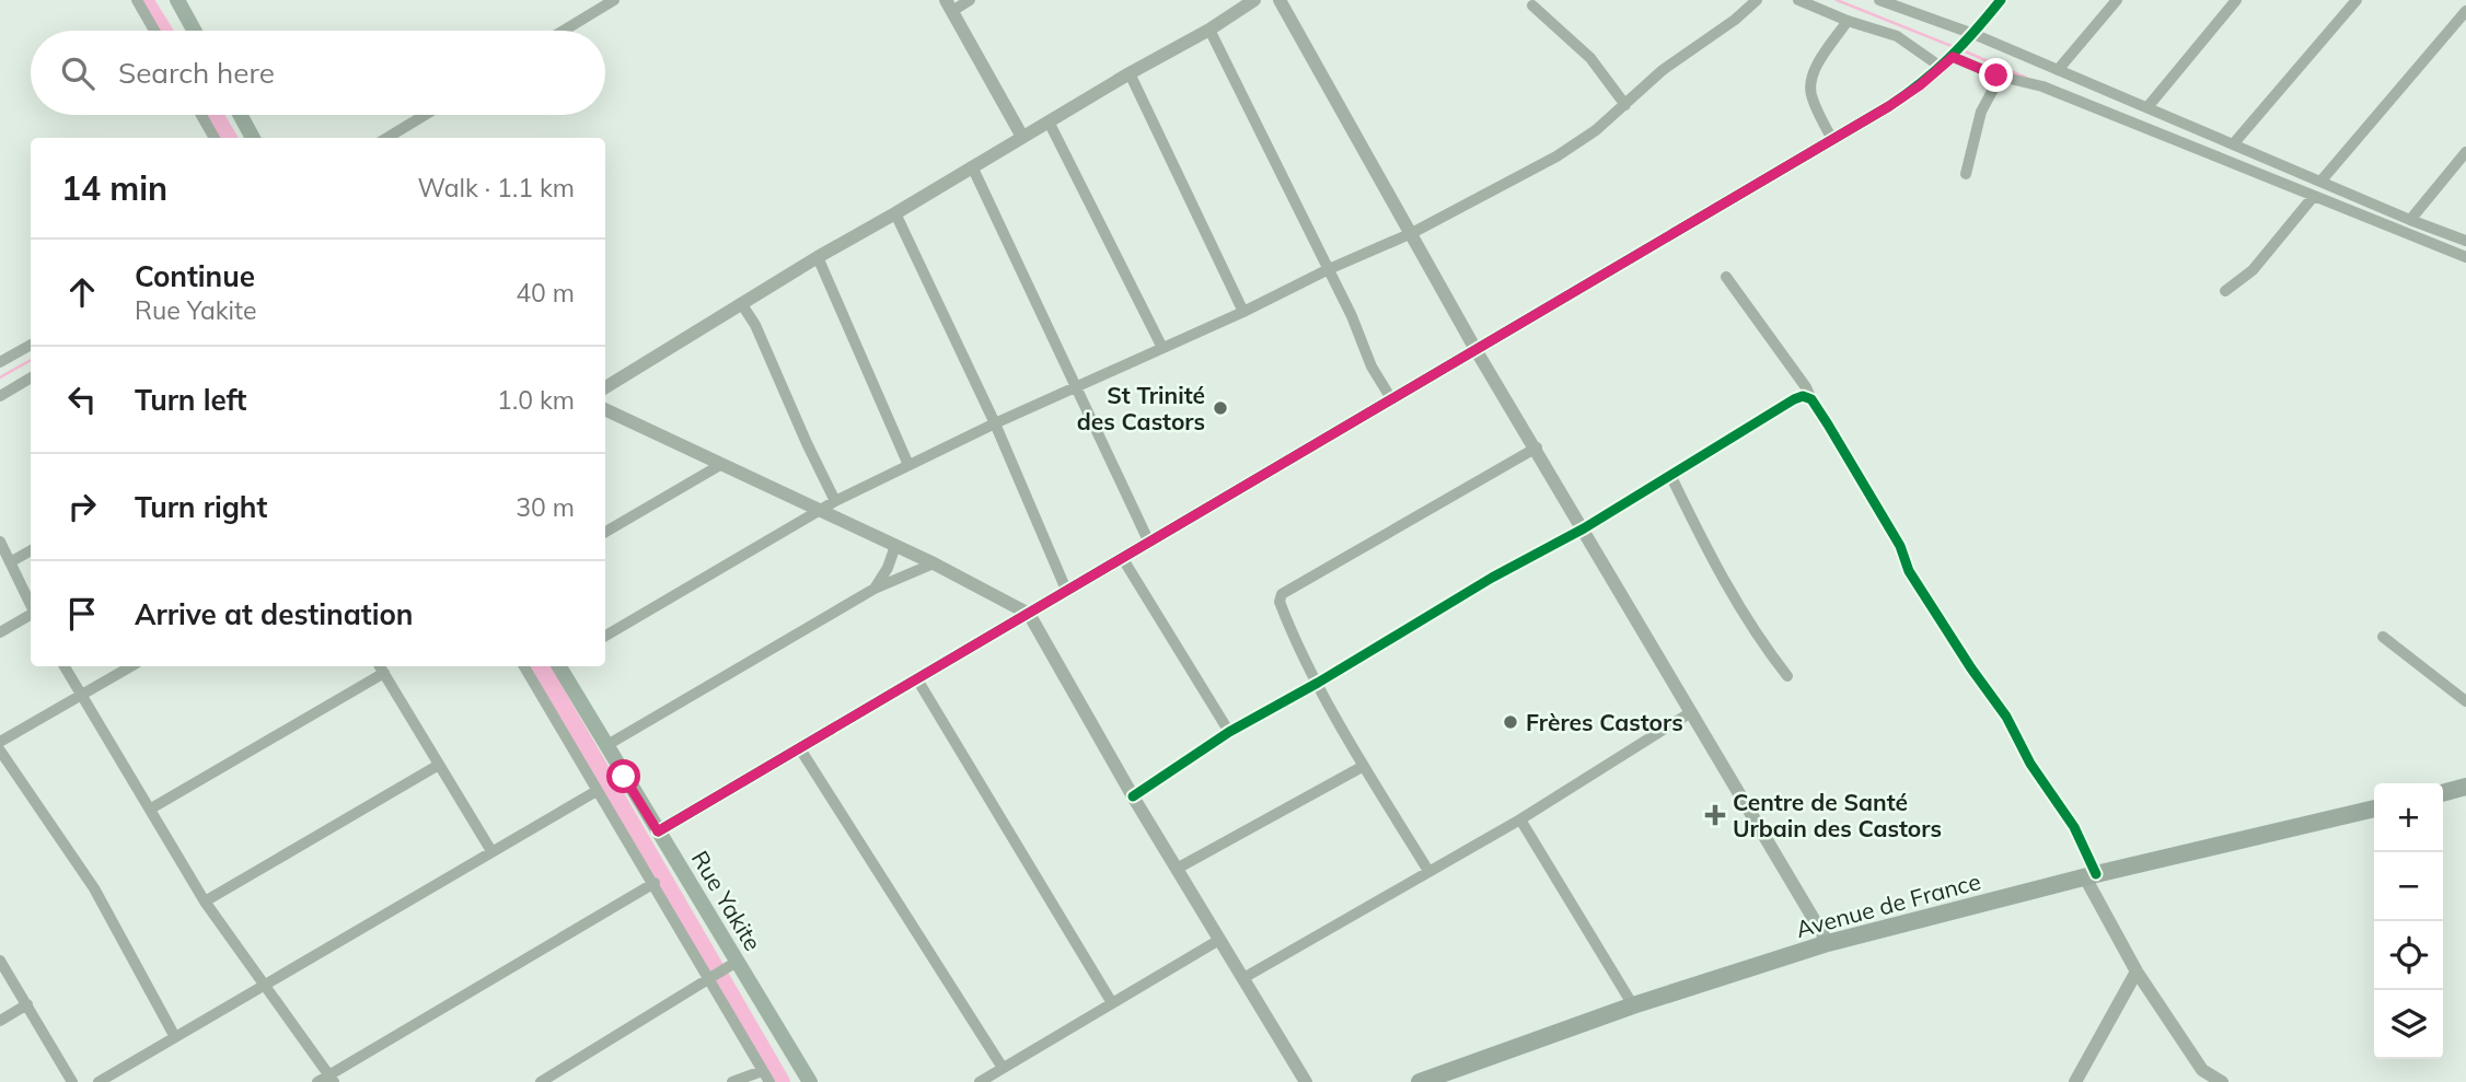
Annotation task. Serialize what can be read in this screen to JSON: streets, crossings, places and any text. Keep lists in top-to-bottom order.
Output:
{
  "streets": {
    "main road": ["Rue Yakite", "Avenue de France"]
  },
  "places": {
    "other": ["St Trinité des Castors", "Frères Castors"],
    "health": ["Centre de Santé Urbain des Castors"]
  },
  "page": {
    "search": "Search here",
    "heading": ["14 min", "Walk · 1.1 km"],
    "list": [
      ["Continue", "Rue Yakite", "40 m"],
      ["Turn left", "1.0 km"],
      ["Turn right", "30 m"],
      "Arrive at destination"
    ],
    "map_buttons": ["+", "−"]
  }
}
